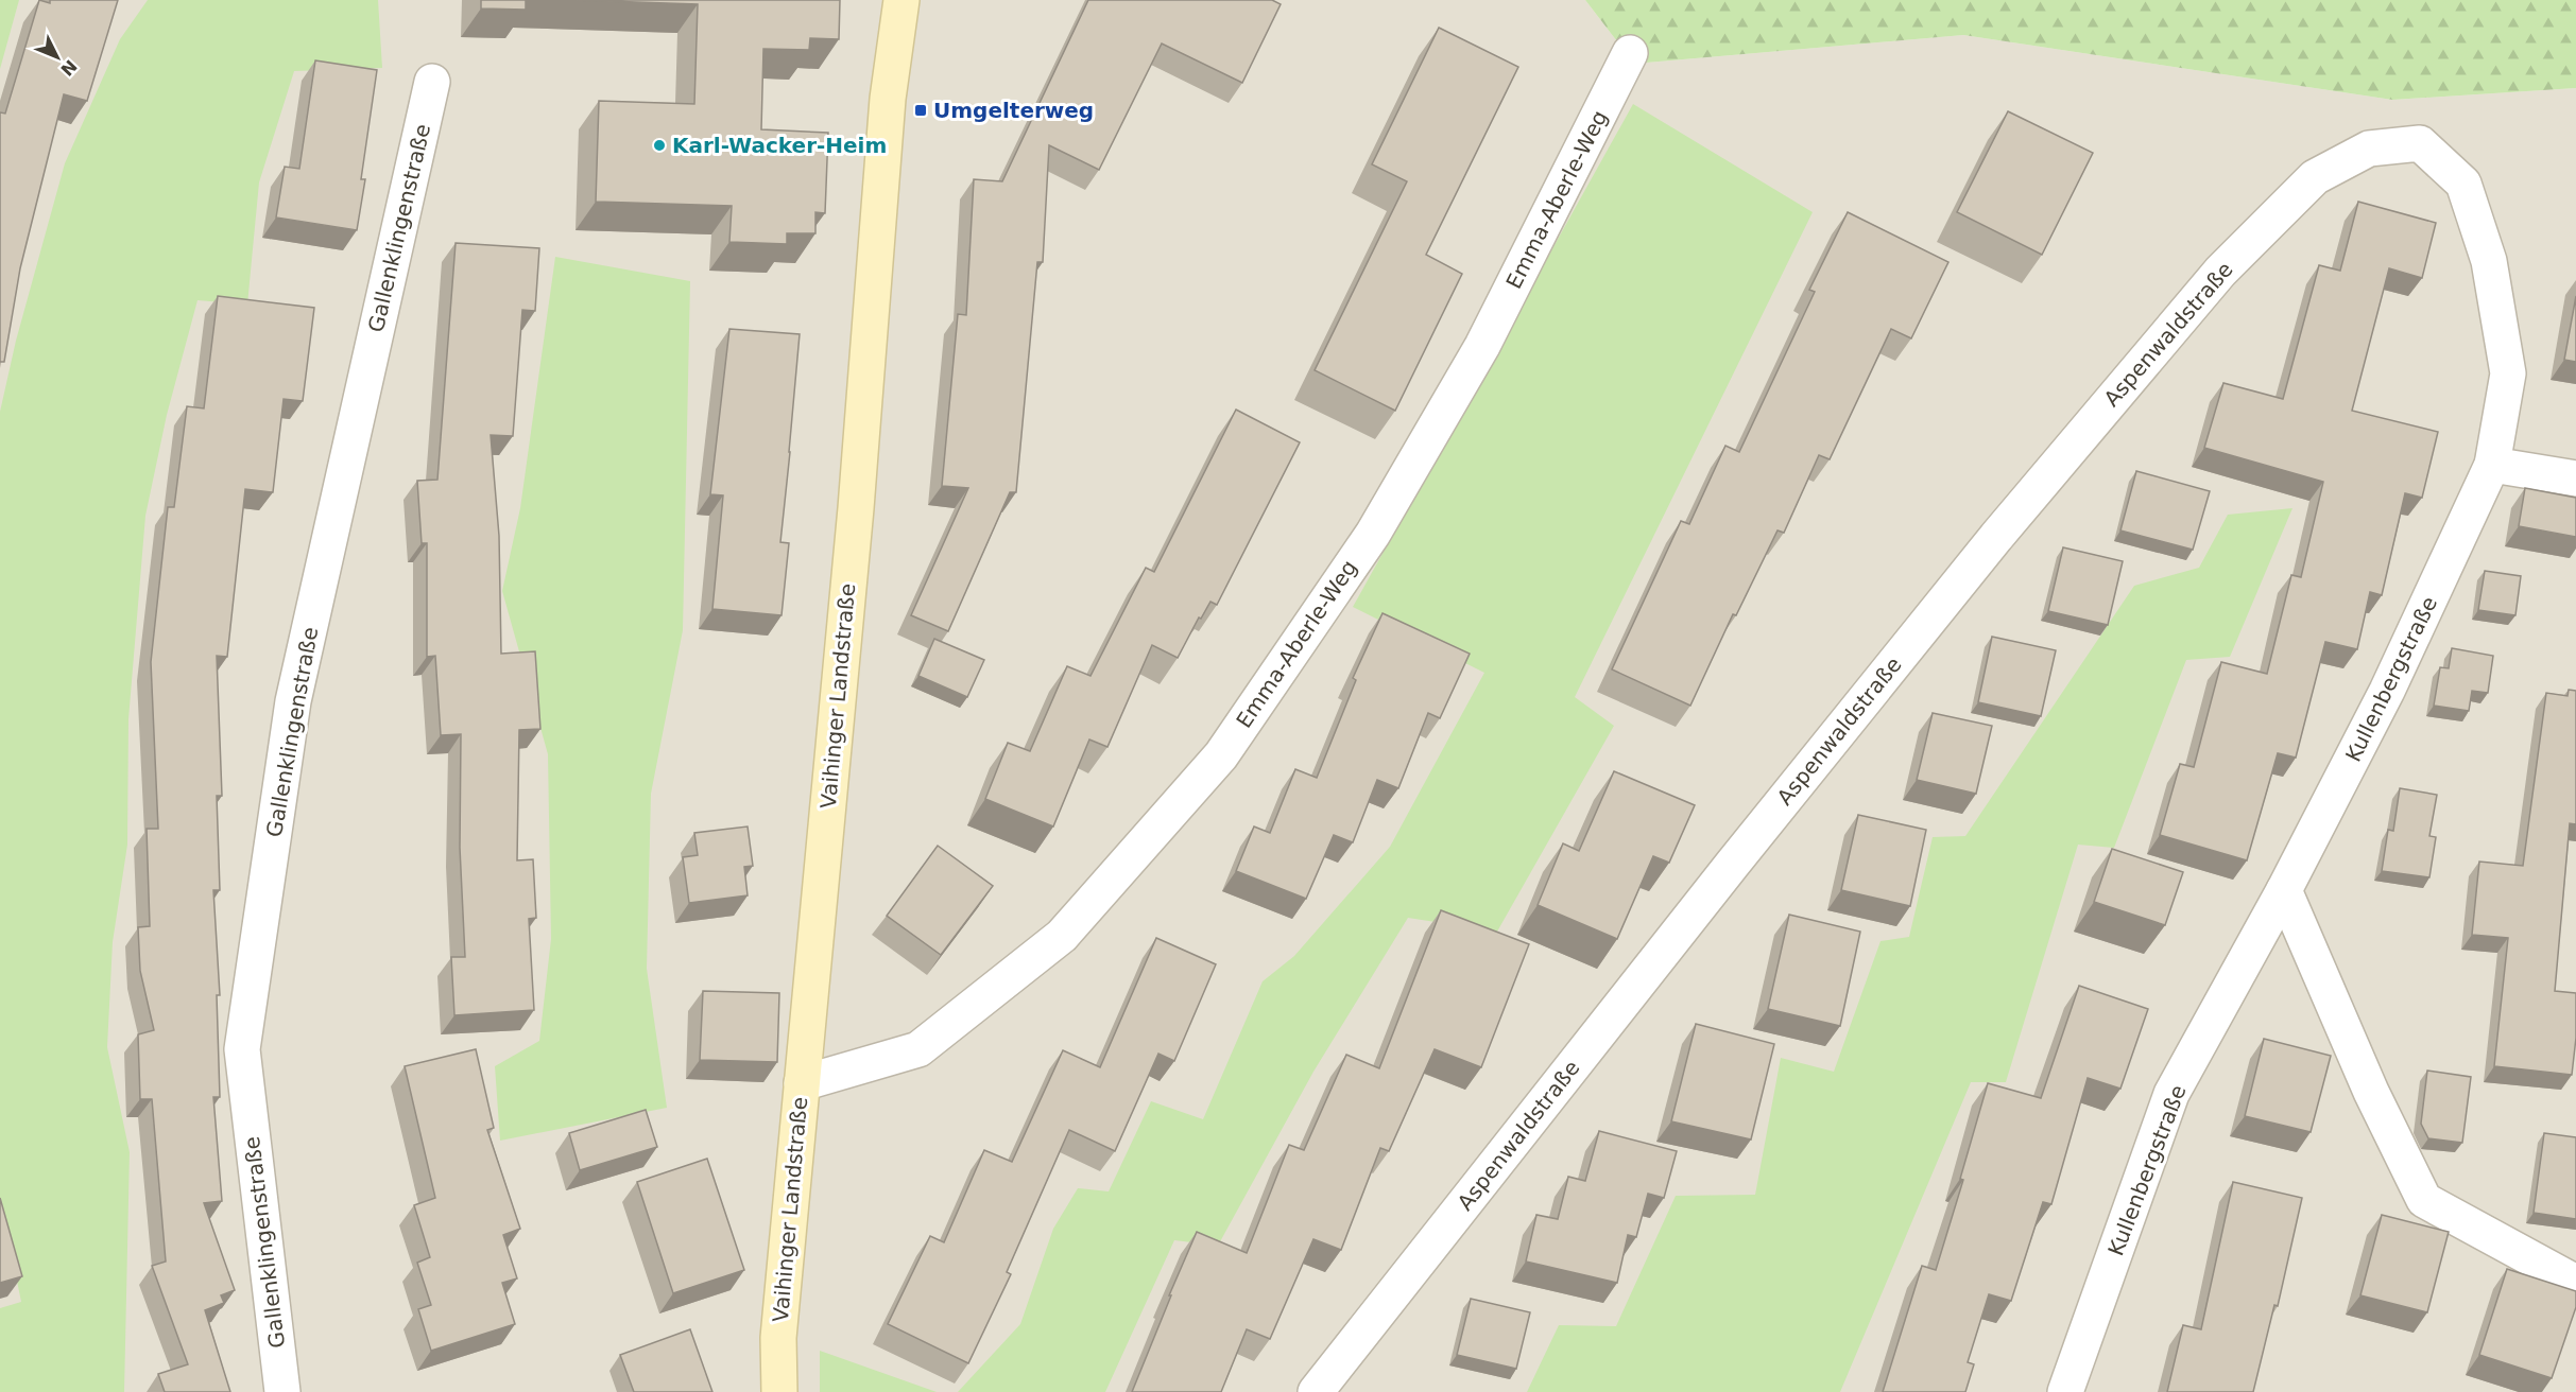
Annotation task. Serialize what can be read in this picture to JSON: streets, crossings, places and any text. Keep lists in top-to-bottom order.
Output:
{
  "streets": {
    "street": [
      "Emma-Aberle-Weg",
      "Gallenklingenstraße",
      "Aspenwaldstraße",
      "Kullenbergstraße",
      "Vaihinger Landstraße"
    ]
  },
  "crossings": [
    ["Emma-Aberle-Weg", "Vaihinger Landstraße"],
    ["Aspenwaldstraße", "Kullenbergstraße"]
  ],
  "places": {
    "transit": ["Umgelterweg"],
    "other": ["Karl-Wacker-Heim"]
  },
  "north": "bottom right"
}
